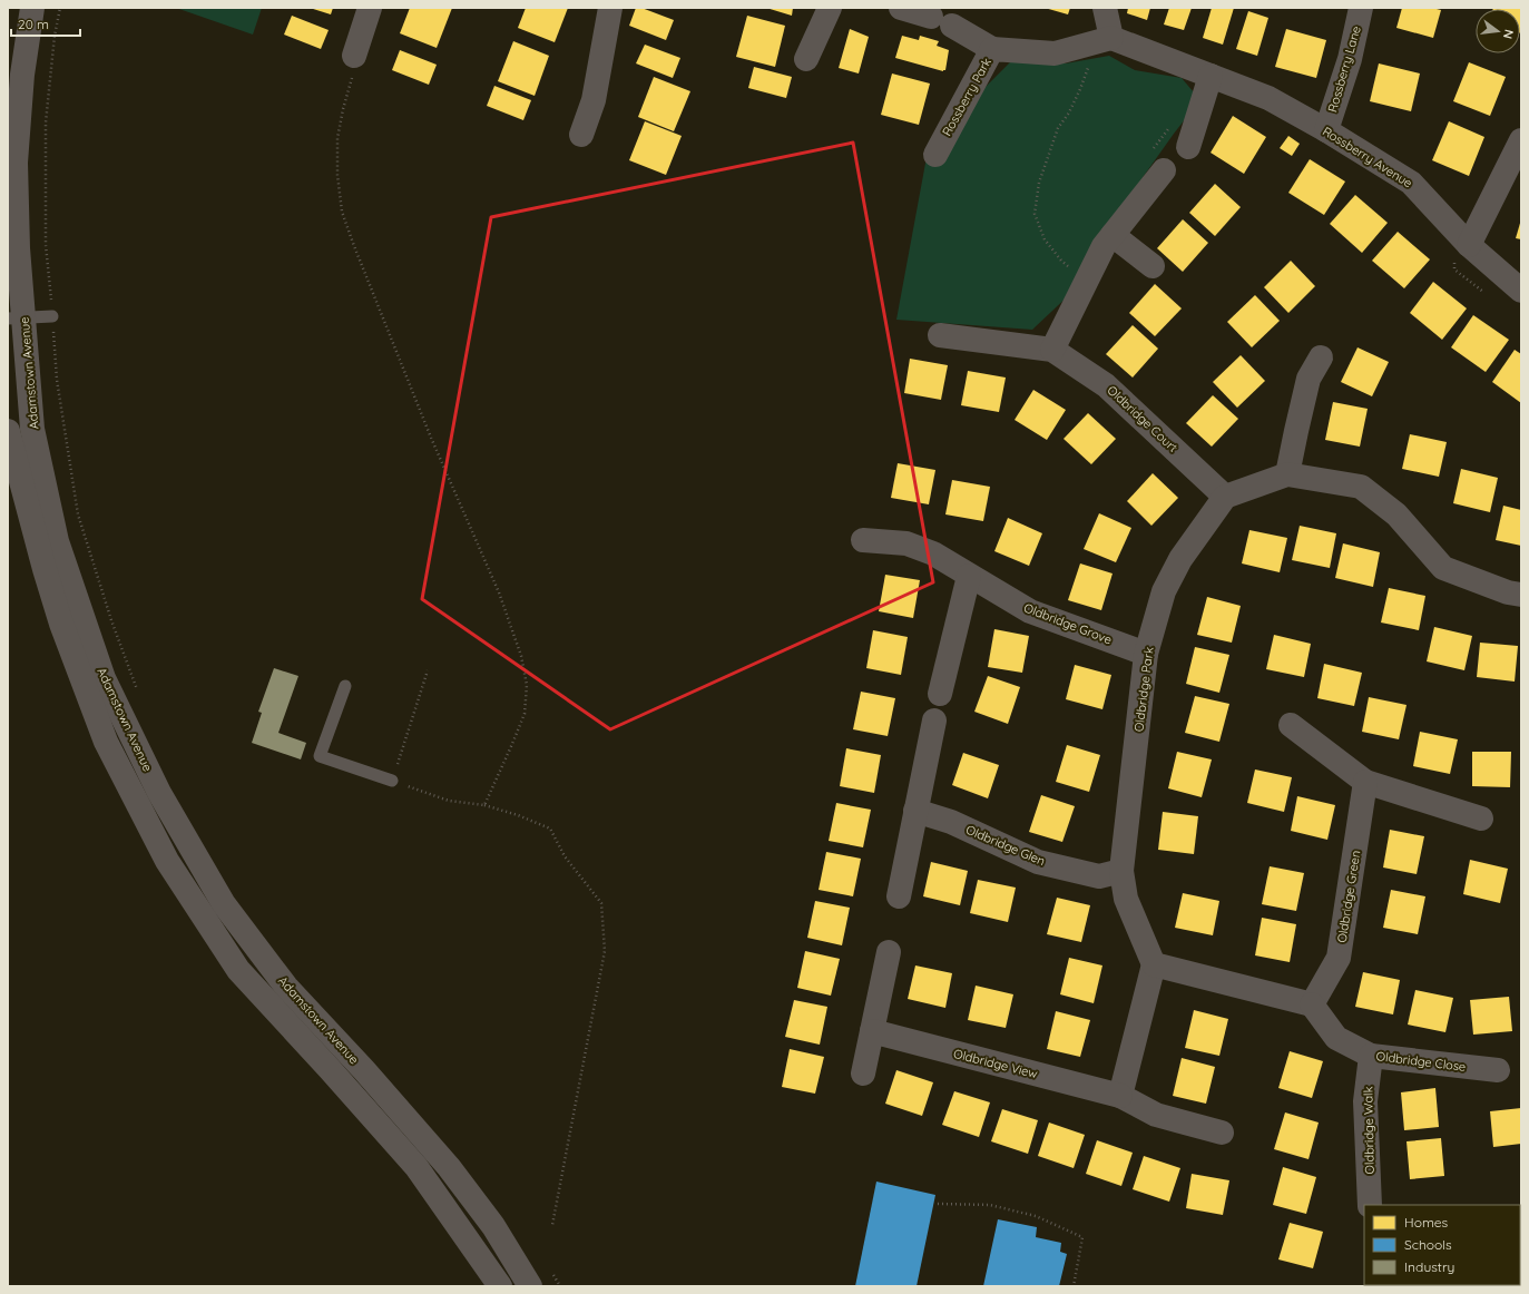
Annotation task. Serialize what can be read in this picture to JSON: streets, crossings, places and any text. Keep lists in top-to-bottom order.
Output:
{
  "streets": {
    "street": [
      "Rossberry Lane",
      "Rossberry Park",
      "Rossberry Avenue",
      "Adamstown Avenue",
      "Oldbridge Court",
      "Oldbridge Grove",
      "Oldbridge Park",
      "Oldbridge Glen",
      "Oldbridge Green",
      "Oldbridge Close",
      "Oldbridge View",
      "Oldbridge Walk"
    ]
  },
  "crossings": [
    ["Rossberry Lane", "Rossberry Avenue"],
    ["Rossberry Park", "Rossberry Avenue"],
    ["Oldbridge Court", "Oldbridge Park"],
    ["Oldbridge Grove", "Oldbridge Park"],
    ["Oldbridge Park", "Oldbridge Glen"],
    ["Oldbridge Green", "Oldbridge Close"],
    ["Oldbridge Close", "Oldbridge Walk"]
  ],
  "legend": ["Homes", "Schools", "Industry"],
  "scale_bar": "20 m",
  "north": "right"
}
